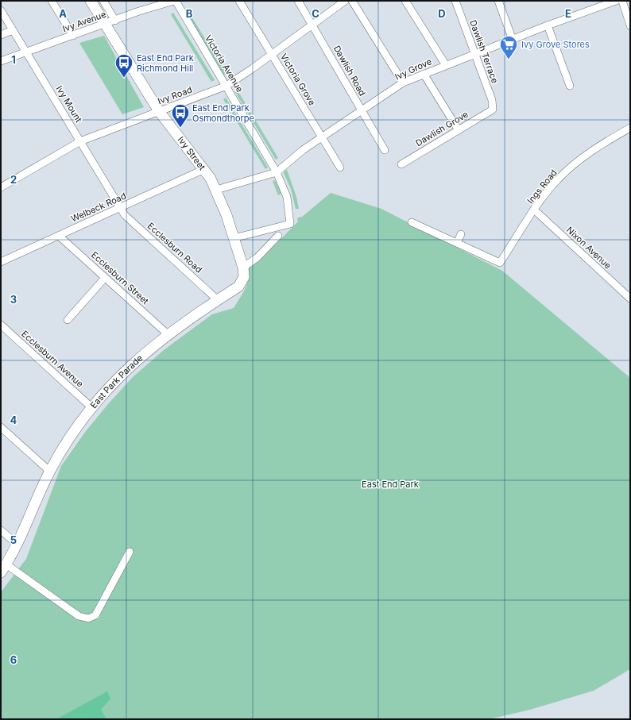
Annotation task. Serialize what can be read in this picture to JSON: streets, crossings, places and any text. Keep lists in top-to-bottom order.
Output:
{
  "streets": {
    "street": [
      "Ivy Avenue",
      "Dawlish Terrace",
      "Victoria Avenue",
      "Ivy Grove",
      "Dawlish Road",
      "Victoria Grove",
      "Ivy Road",
      "Ivy Mount",
      "Dawlish Grove",
      "Ivy Street",
      "Ings Road",
      "Welbeck Road",
      "Ecclesburn Road",
      "Nixon Avenue",
      "Ecclesburn Street",
      "Ecclesburn Avenue",
      "East Park Parade"
    ]
  },
  "crossings": [
    ["Ivy Avenue", "Victoria Avenue"],
    ["Ivy Avenue", "Ivy Mount"],
    ["Ivy Avenue", "Ivy Street"],
    ["Dawlish Terrace", "Ivy Grove"],
    ["Dawlish Terrace", "Dawlish Grove"],
    ["Victoria Avenue", "Ivy Grove"],
    ["Victoria Avenue", "Ivy Road"],
    ["Victoria Avenue", "Ivy Street"],
    ["Ivy Grove", "Dawlish Road"],
    ["Ivy Grove", "Victoria Grove"],
    ["Ivy Grove", "Ivy Street"],
    ["Dawlish Road", "Ivy Road"],
    ["Victoria Grove", "Ivy Road"],
    ["Ivy Road", "Ivy Mount"],
    ["Ivy Road", "Ivy Street"],
    ["Ivy Mount", "Welbeck Road"],
    ["Ivy Mount", "Ecclesburn Road"],
    ["Ivy Street", "Welbeck Road"],
    ["Ivy Street", "East Park Parade"],
    ["Ings Road", "Nixon Avenue"],
    ["Welbeck Road", "Ecclesburn Road"],
    ["Welbeck Road", "Ecclesburn Street"],
    ["Ecclesburn Road", "East Park Parade"],
    ["Ecclesburn Street", "East Park Parade"],
    ["Ecclesburn Avenue", "East Park Parade"]
  ],
  "parks": ["East End Park"],
  "places": {
    "supermarket": ["Ivy Grove Stores"],
    "bus stop": ["East End Park Richmond Hill", "East End Park Osmondthorpe"]
  },
  "grid": {
    "columns": [
      "A",
      "B",
      "C",
      "D",
      "E"
    ],
    "rows": [
      "1",
      "2",
      "3",
      "4",
      "5",
      "6"
    ]
  }
}
